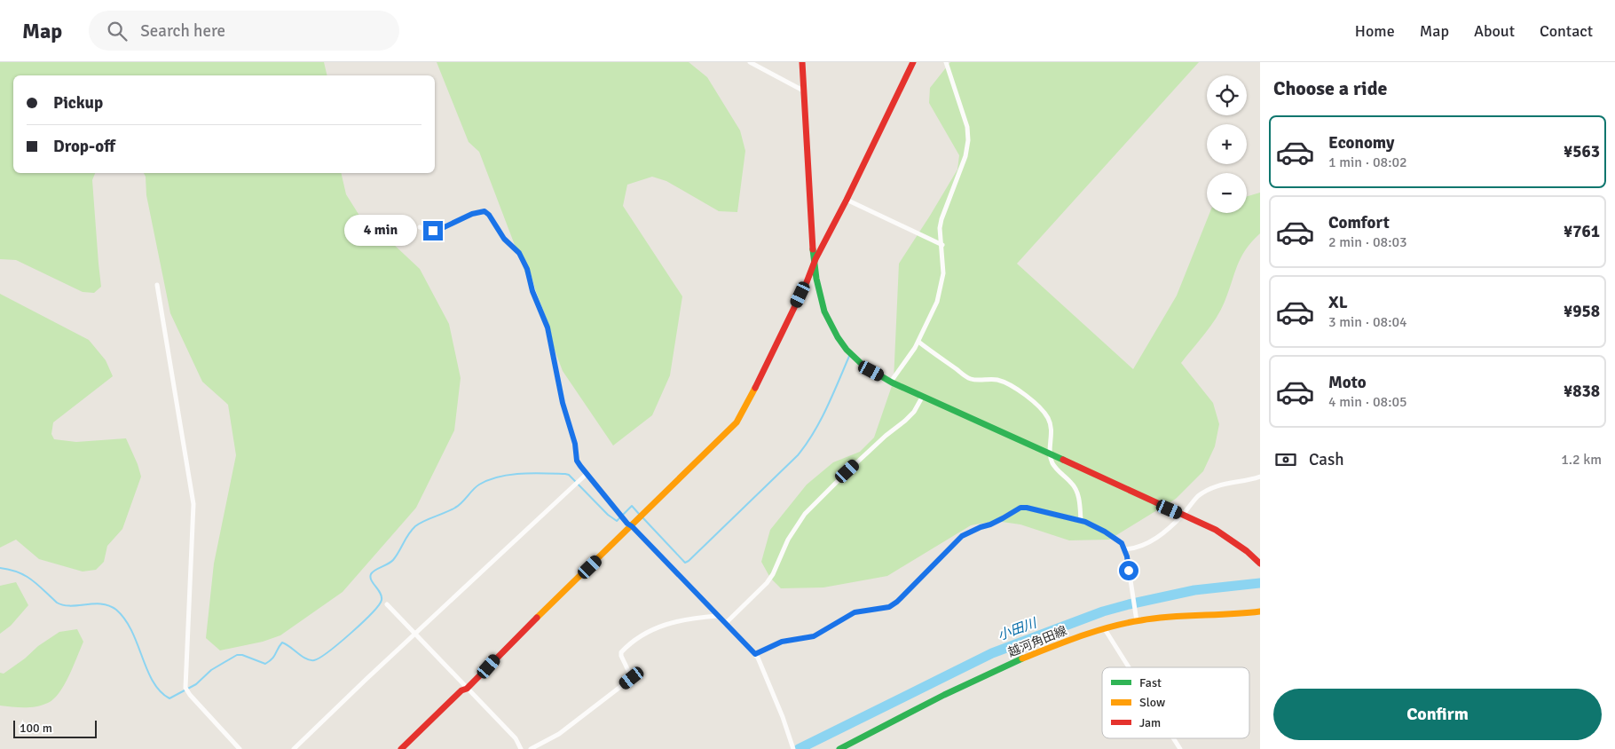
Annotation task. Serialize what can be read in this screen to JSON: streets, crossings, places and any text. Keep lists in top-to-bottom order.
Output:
{
  "streets": {
    "street": ["越河角田線"]
  },
  "water": ["小田川"],
  "legend": ["Fast", "Slow", "Jam"],
  "scale_bar": "100 m",
  "page": {
    "header": "Map",
    "search": "Search here",
    "nav": [
      "Home",
      "Map",
      "About",
      "Contact"
    ],
    "heading": "Choose a ride",
    "map_buttons": ["+", "−"],
    "banner": ["Pickup", "Drop-off"],
    "list": [
      {
        "name": "Economy",
        "note": "1 min · 08:02",
        "value": "¥563"
      },
      {
        "name": "Comfort",
        "note": "2 min · 08:03",
        "value": "¥761"
      },
      {
        "name": "XL",
        "note": "3 min · 08:04",
        "value": "¥958"
      },
      {
        "name": "Moto",
        "note": "4 min · 08:05",
        "value": "¥838"
      }
    ],
    "bubble": "4 min",
    "pay": ["Cash", "1.2 km"],
    "buttons": "Confirm",
    "scale": "100 m"
  }
}
